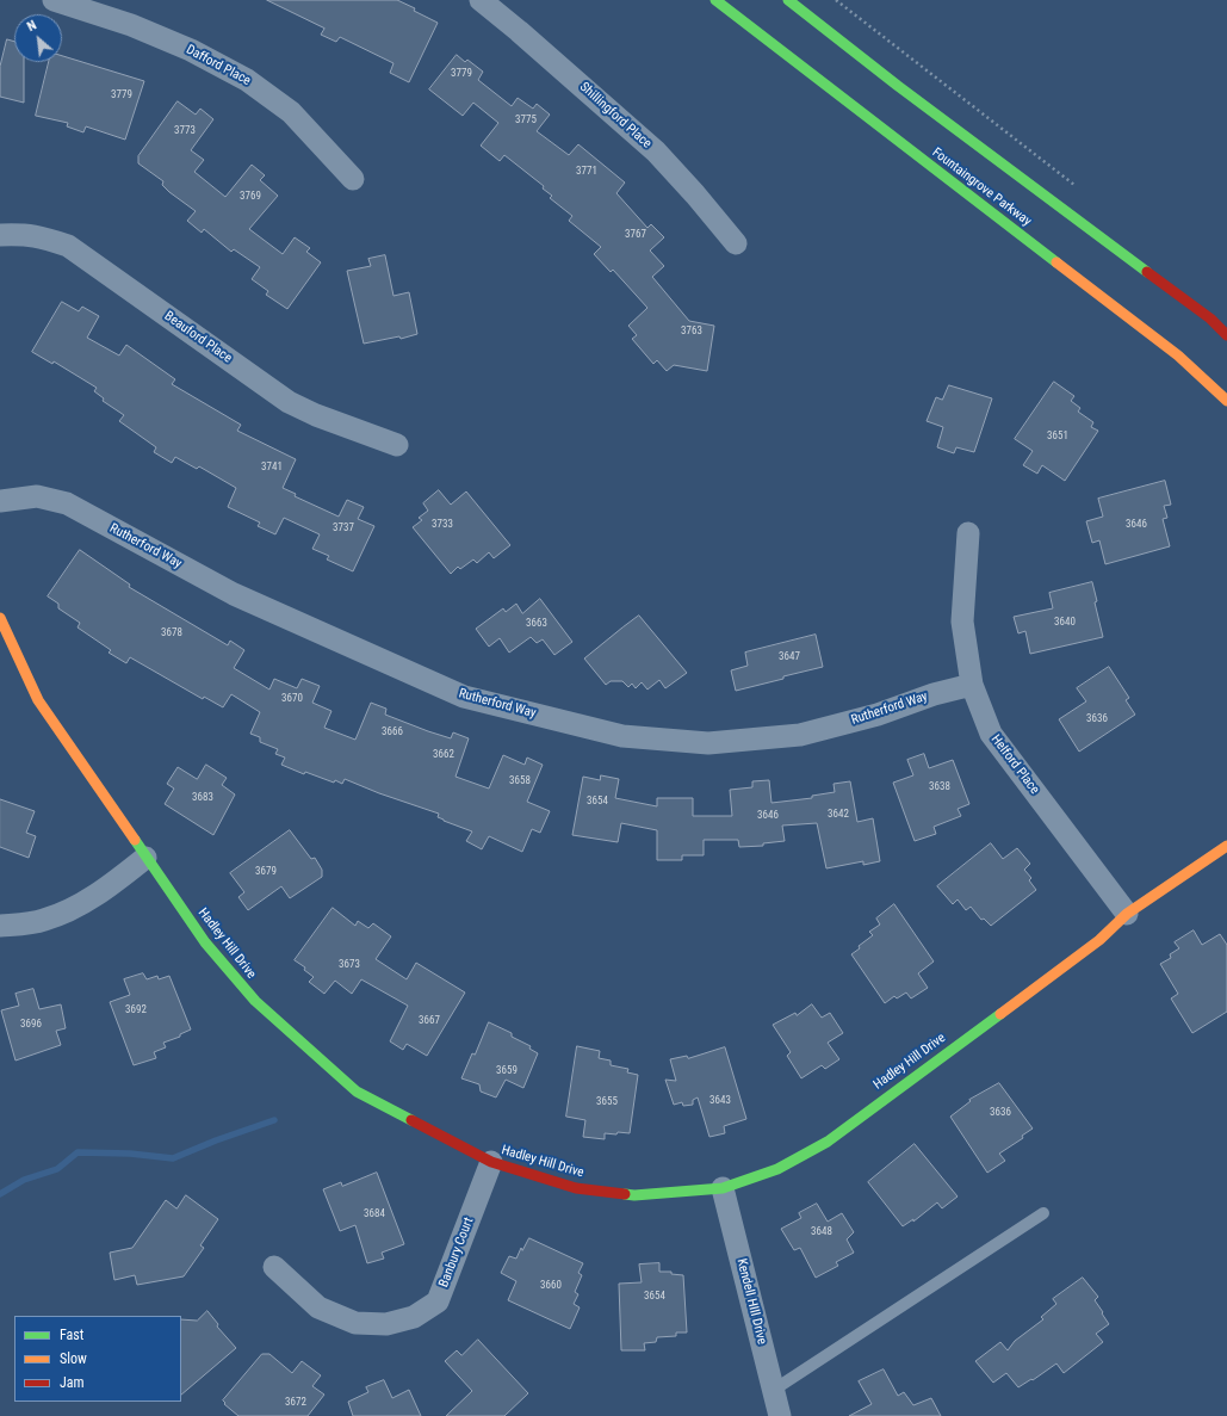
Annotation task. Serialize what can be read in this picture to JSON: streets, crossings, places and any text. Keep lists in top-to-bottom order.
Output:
{
  "streets": {
    "street": [
      "Dafford Place",
      "Shillingford Place",
      "Fountaingrove Parkway",
      "Beauford Place",
      "Rutherford Way",
      "Helford Place",
      "Hadley Hill Drive",
      "Banbury Court",
      "Kendell HIll Drive"
    ]
  },
  "crossings": [
    ["Rutherford Way", "Helford Place"],
    ["Helford Place", "Hadley Hill Drive"],
    ["Hadley Hill Drive", "Banbury Court"],
    ["Hadley Hill Drive", "Kendell HIll Drive"]
  ],
  "house_numbers": [
    "3779",
    "3779",
    "3775",
    "3773",
    "3771",
    "3769",
    "3767",
    "3763",
    "3651",
    "3741",
    "3733",
    "3646",
    "3737",
    "3640",
    "3663",
    "3678",
    "3647",
    "3670",
    "3636",
    "3666",
    "3662",
    "3658",
    "3638",
    "3683",
    "3654",
    "3642",
    "3646",
    "3679",
    "3673",
    "3692",
    "3667",
    "3696",
    "3659",
    "3643",
    "3655",
    "3636",
    "3684",
    "3648",
    "3660",
    "3654",
    "3672"
  ],
  "legend": ["Fast", "Slow", "Jam"],
  "north": "top left"
}
